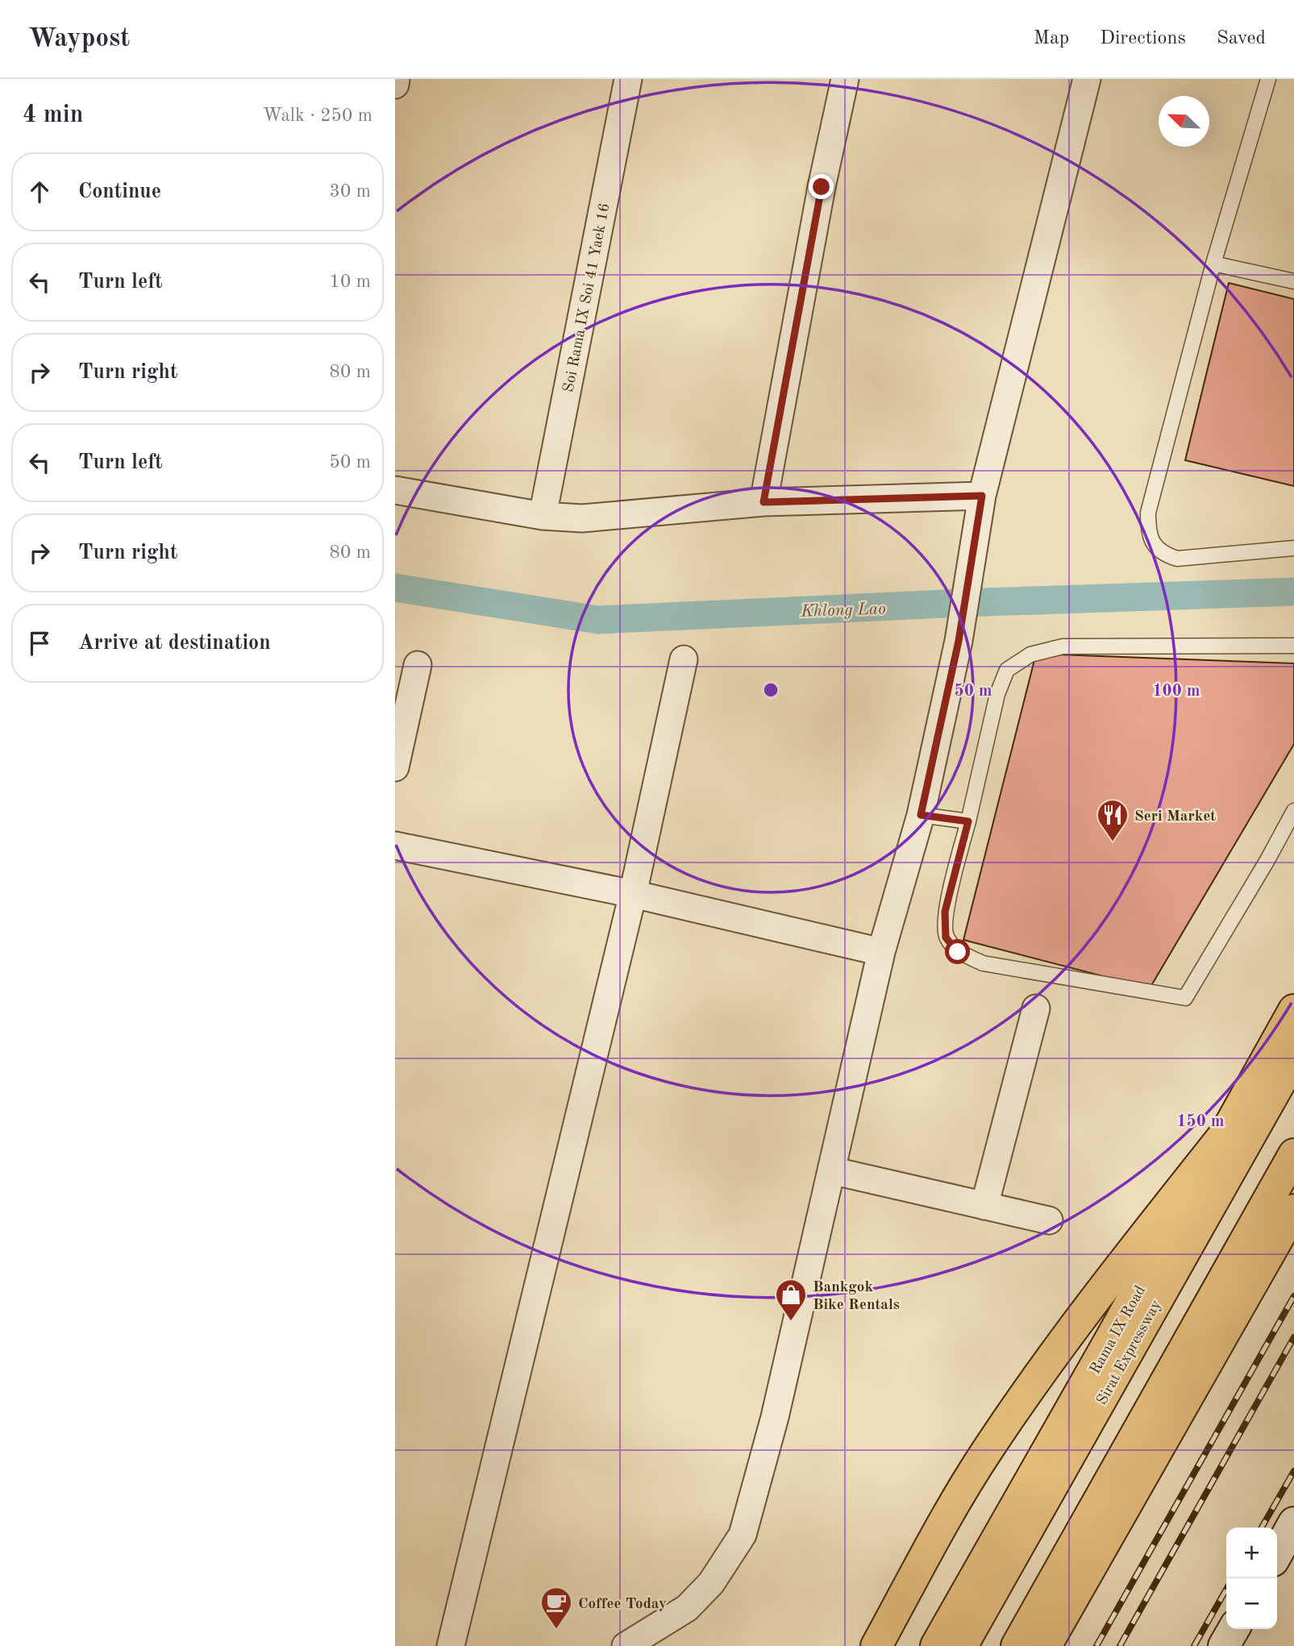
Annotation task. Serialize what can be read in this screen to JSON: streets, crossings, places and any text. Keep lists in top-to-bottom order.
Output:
{
  "streets": {
    "main road": ["Rama IX Road", "Sirat Expressway"],
    "street": ["Soi Rama IX Soi 41 Yaek 16"]
  },
  "water": ["Khlong Lao"],
  "places": {
    "restaurant": ["Seri Market"],
    "shop": ["Bankgok Bike Rentals"],
    "cafe": ["Coffee Today"]
  },
  "north": "top left",
  "page": {
    "header": "Waypost",
    "nav": ["Map", "Directions", "Saved"],
    "heading": ["4 min", "Walk · 250 m"],
    "list": [
      ["Continue", "30 m"],
      ["Turn left", "10 m"],
      ["Turn right", "80 m"],
      ["Turn left", "50 m"],
      ["Turn right", "80 m"],
      "Arrive at destination"
    ],
    "map_buttons": ["+", "−"]
  },
  "rings": ["50 m", "100 m", "150 m"]
}
